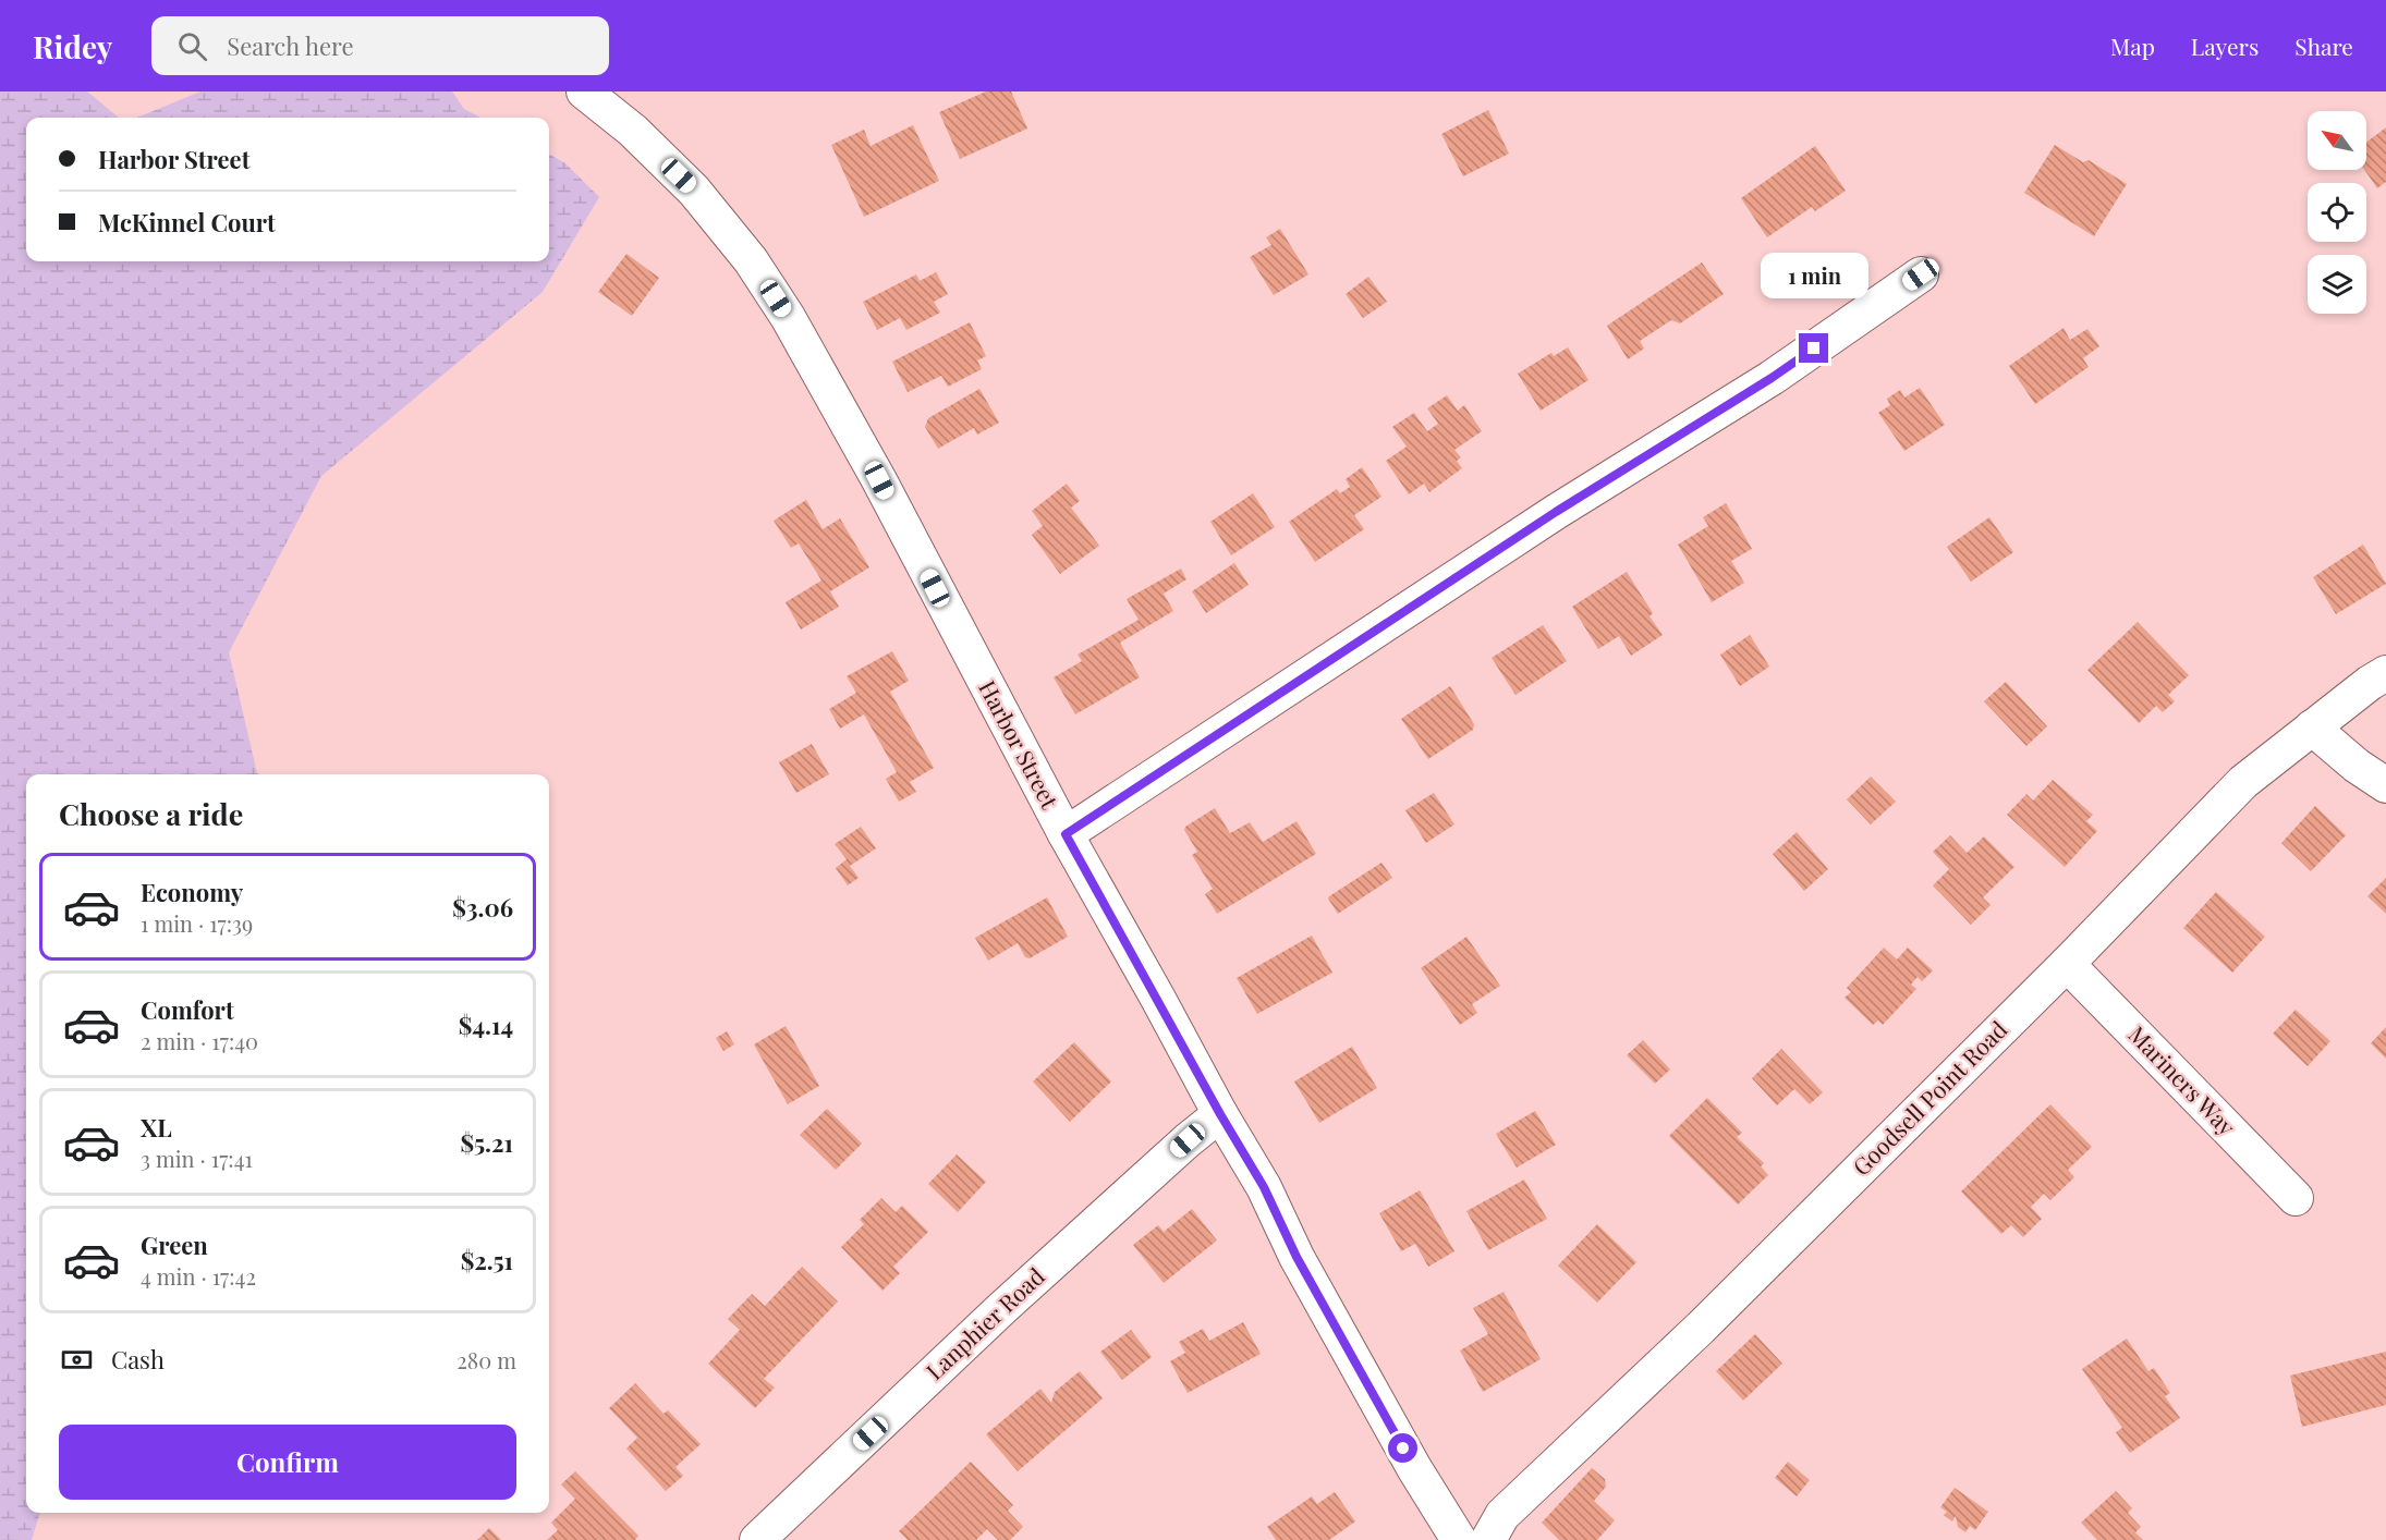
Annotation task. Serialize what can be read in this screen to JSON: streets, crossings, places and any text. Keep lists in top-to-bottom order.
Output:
{
  "streets": {
    "street": [
      "Harbor Street",
      "Mariners Way",
      "Goodsell Point Road",
      "Lanphier Road"
    ]
  },
  "crossings": [
    ["Harbor Street", "Lanphier Road"],
    ["Mariners Way", "Goodsell Point Road"]
  ],
  "north": "top left",
  "page": {
    "header": "Ridey",
    "search": "Search here",
    "nav": ["Map", "Layers", "Share"],
    "banner": ["Harbor Street", "McKinnel Court"],
    "bubble": "1 min",
    "heading": "Choose a ride",
    "list": [
      {
        "name": "Economy",
        "note": "1 min · 17:39",
        "value": "$3.06"
      },
      {
        "name": "Comfort",
        "note": "2 min · 17:40",
        "value": "$4.14"
      },
      {
        "name": "XL",
        "note": "3 min · 17:41",
        "value": "$5.21"
      },
      {
        "name": "Green",
        "note": "4 min · 17:42",
        "value": "$2.51"
      }
    ],
    "pay": ["Cash", "280 m"],
    "buttons": "Confirm"
  }
}
